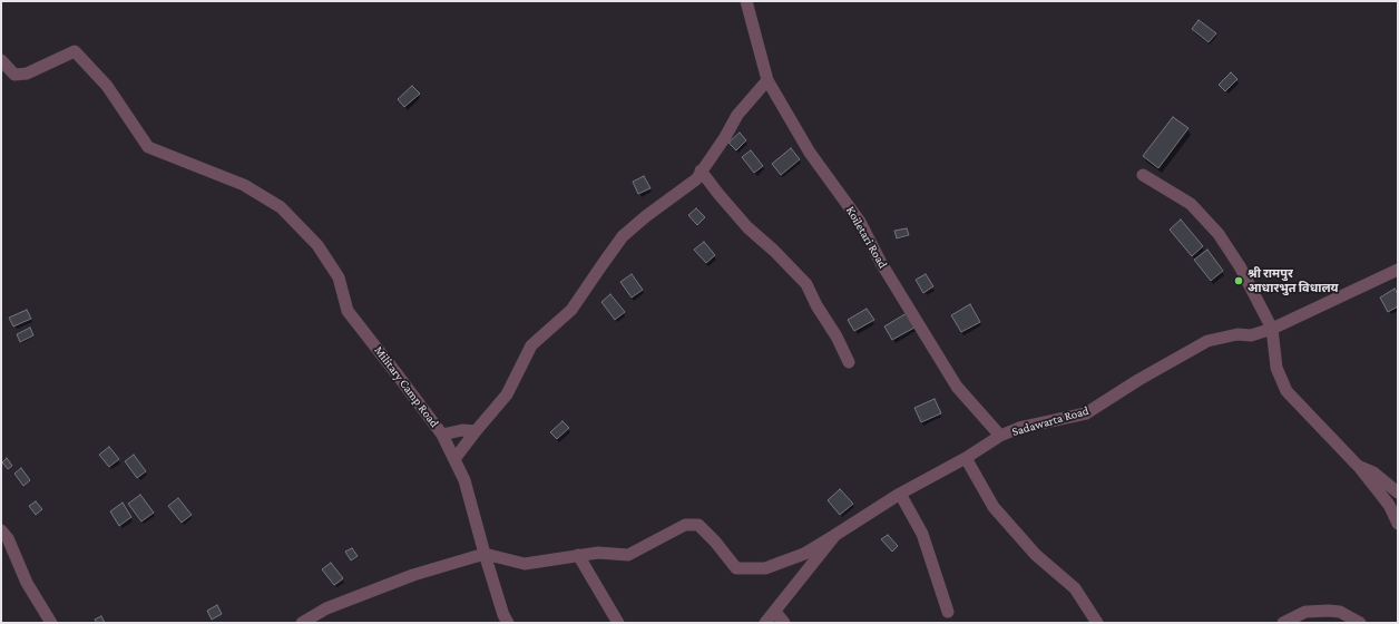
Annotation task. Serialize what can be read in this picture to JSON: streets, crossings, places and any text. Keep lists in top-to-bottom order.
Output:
{
  "streets": {
    "street": ["Koiletari Road", "Military Camp Road", "Sadawarta Road"]
  },
  "crossings": [
    ["Koiletari Road", "Sadawarta Road"]
  ],
  "places": ["श्री रामपुर आधारभुत विधालय"]
}
